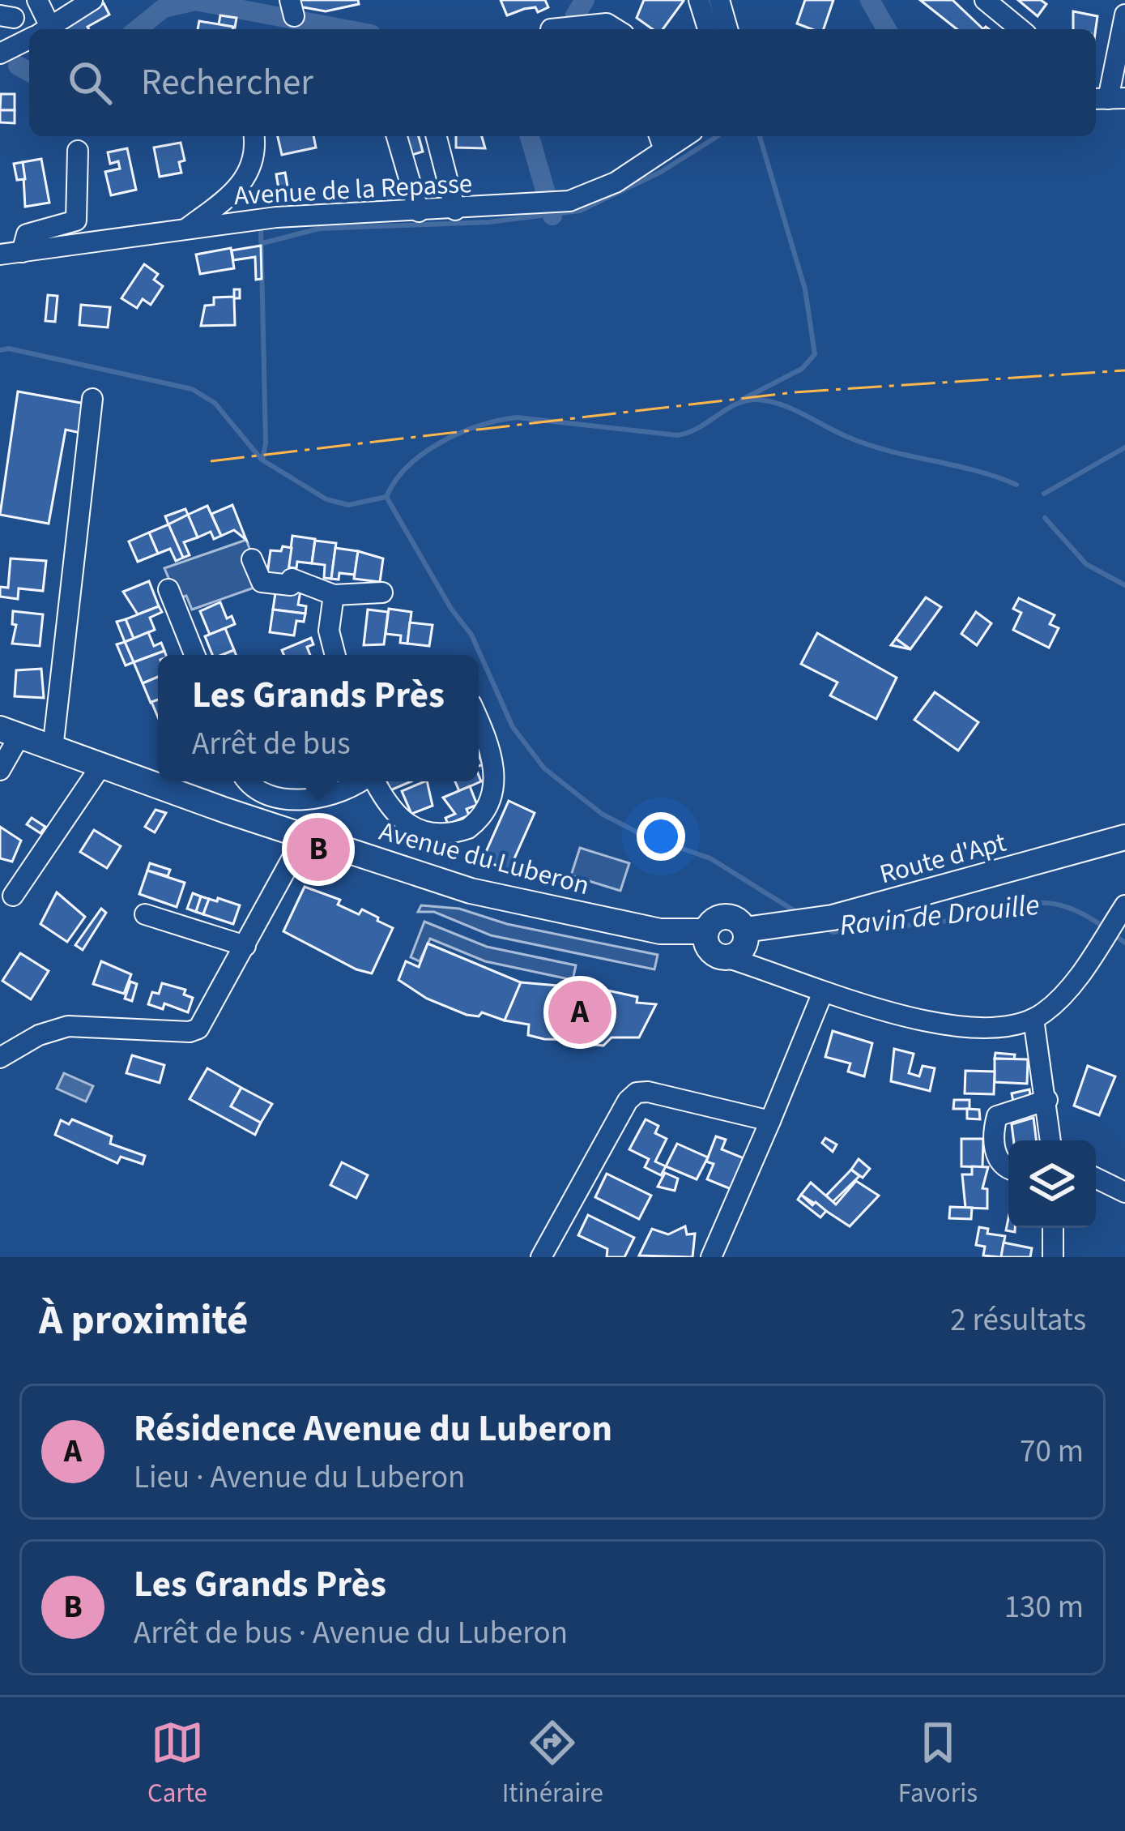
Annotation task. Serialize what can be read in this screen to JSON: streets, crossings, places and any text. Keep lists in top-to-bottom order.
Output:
{
  "streets": {
    "main road": ["Avenue du Luberon", "Route d'Apt"],
    "street": ["Avenue de la Repasse"]
  },
  "water": ["Ravin de Drouille"],
  "page": {
    "search": "Rechercher",
    "popup": ["Les Grands Près", "Arrêt de bus"],
    "pins": ["B", "A"],
    "heading": ["À proximité", "2 résultats"],
    "list": [
      {
        "mark": "A",
        "name": "Résidence Avenue du Luberon",
        "note": "Lieu · Avenue du Luberon",
        "value": "70 m"
      },
      {
        "mark": "B",
        "name": "Les Grands Près",
        "note": "Arrêt de bus · Avenue du Luberon",
        "value": "130 m"
      }
    ],
    "nav": ["Carte", "Itinéraire", "Favoris"]
  }
}
